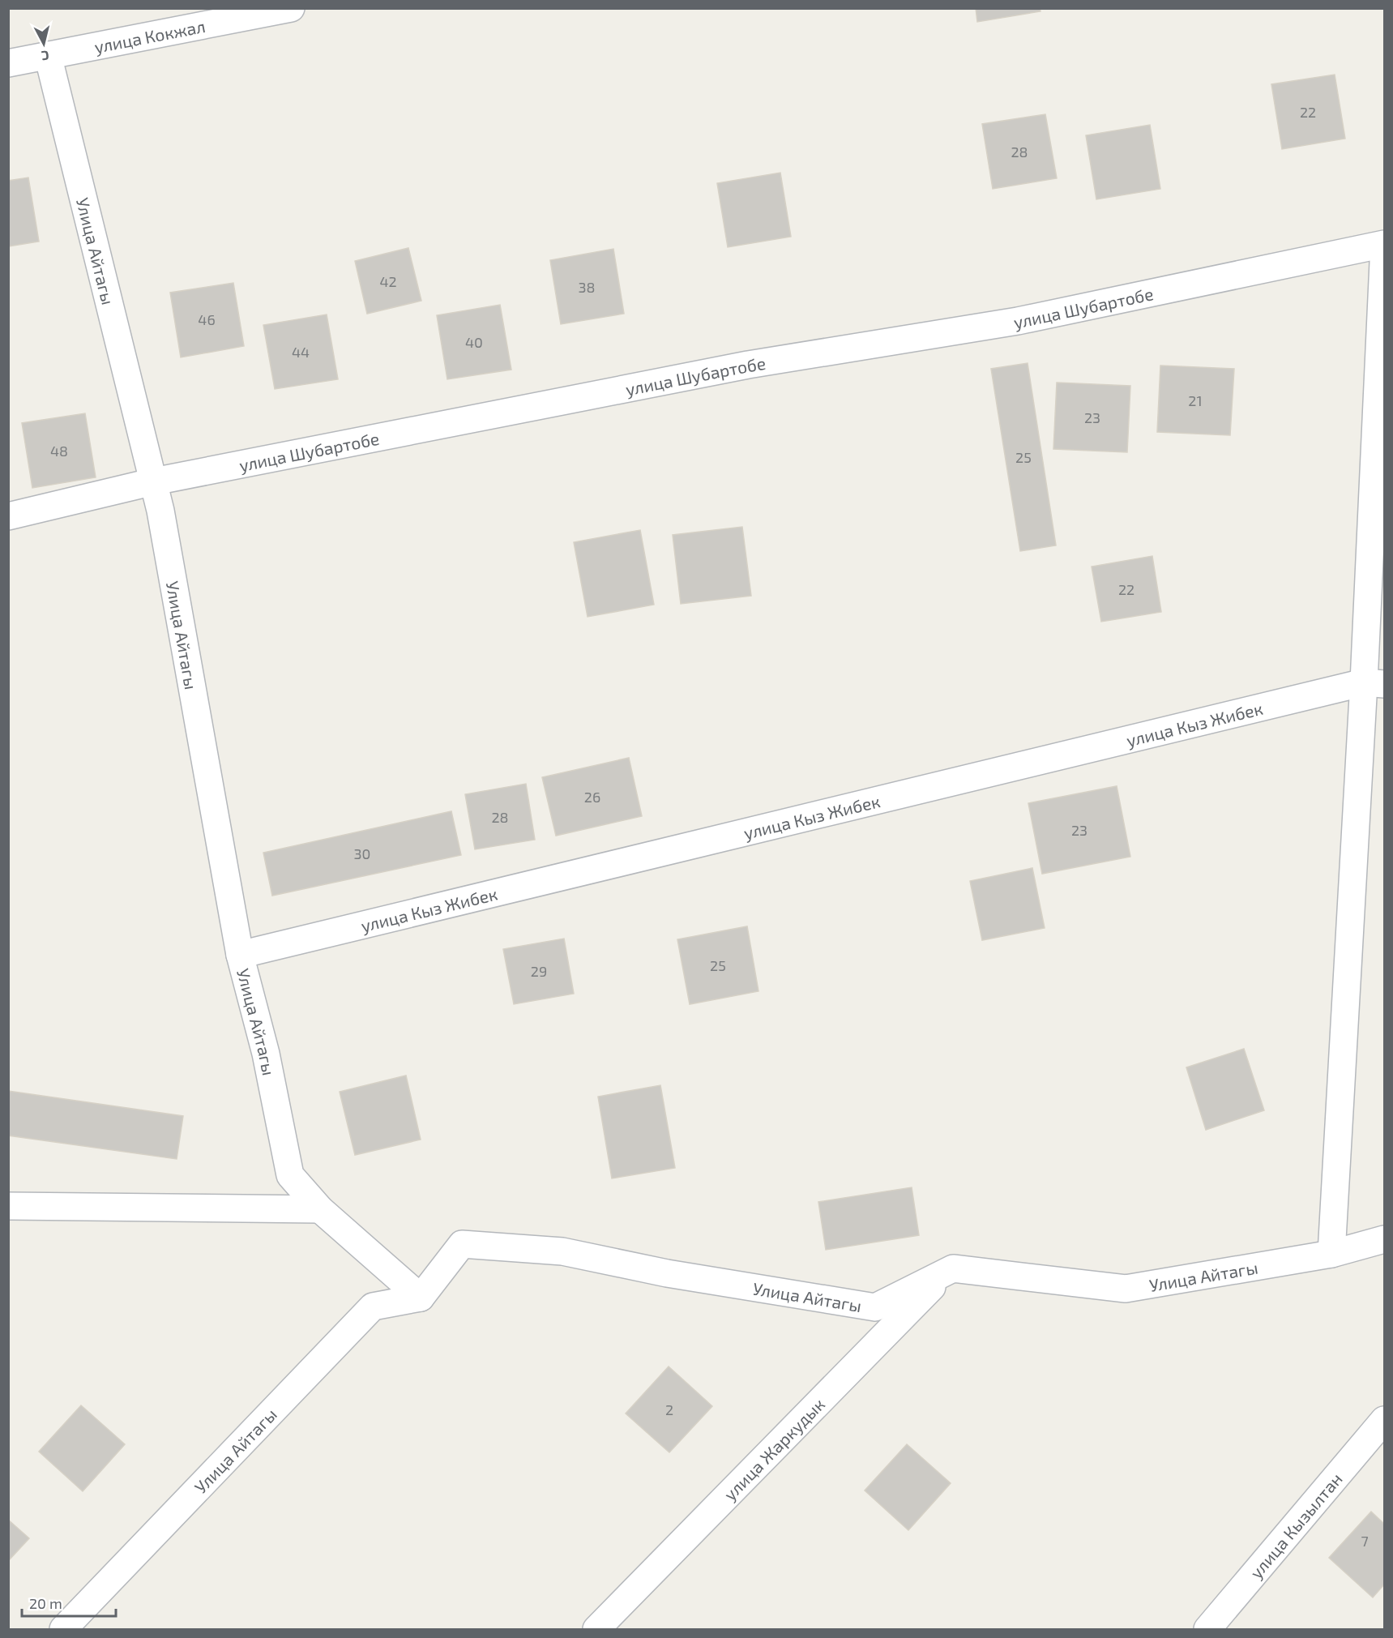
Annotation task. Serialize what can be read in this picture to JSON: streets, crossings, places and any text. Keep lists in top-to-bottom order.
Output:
{
  "streets": {
    "street": [
      "улица Кокжал",
      "Улица Айтагы",
      "улица Шубартобе",
      "улица Кыз Жибек",
      "улица Жаркудык",
      "улица Кызылтан"
    ]
  },
  "crossings": [
    ["улица Кокжал", "Улица Айтагы"],
    ["Улица Айтагы", "улица Шубартобе"],
    ["Улица Айтагы", "улица Кыз Жибек"],
    ["Улица Айтагы", "улица Жаркудык"]
  ],
  "house_numbers": [
    "22",
    "28",
    "42",
    "38",
    "46",
    "40",
    "44",
    "21",
    "23",
    "48",
    "25",
    "22",
    "26",
    "28",
    "23",
    "30",
    "25",
    "29",
    "2",
    "7"
  ],
  "scale_bar": "20 m",
  "north": "bottom"
}
